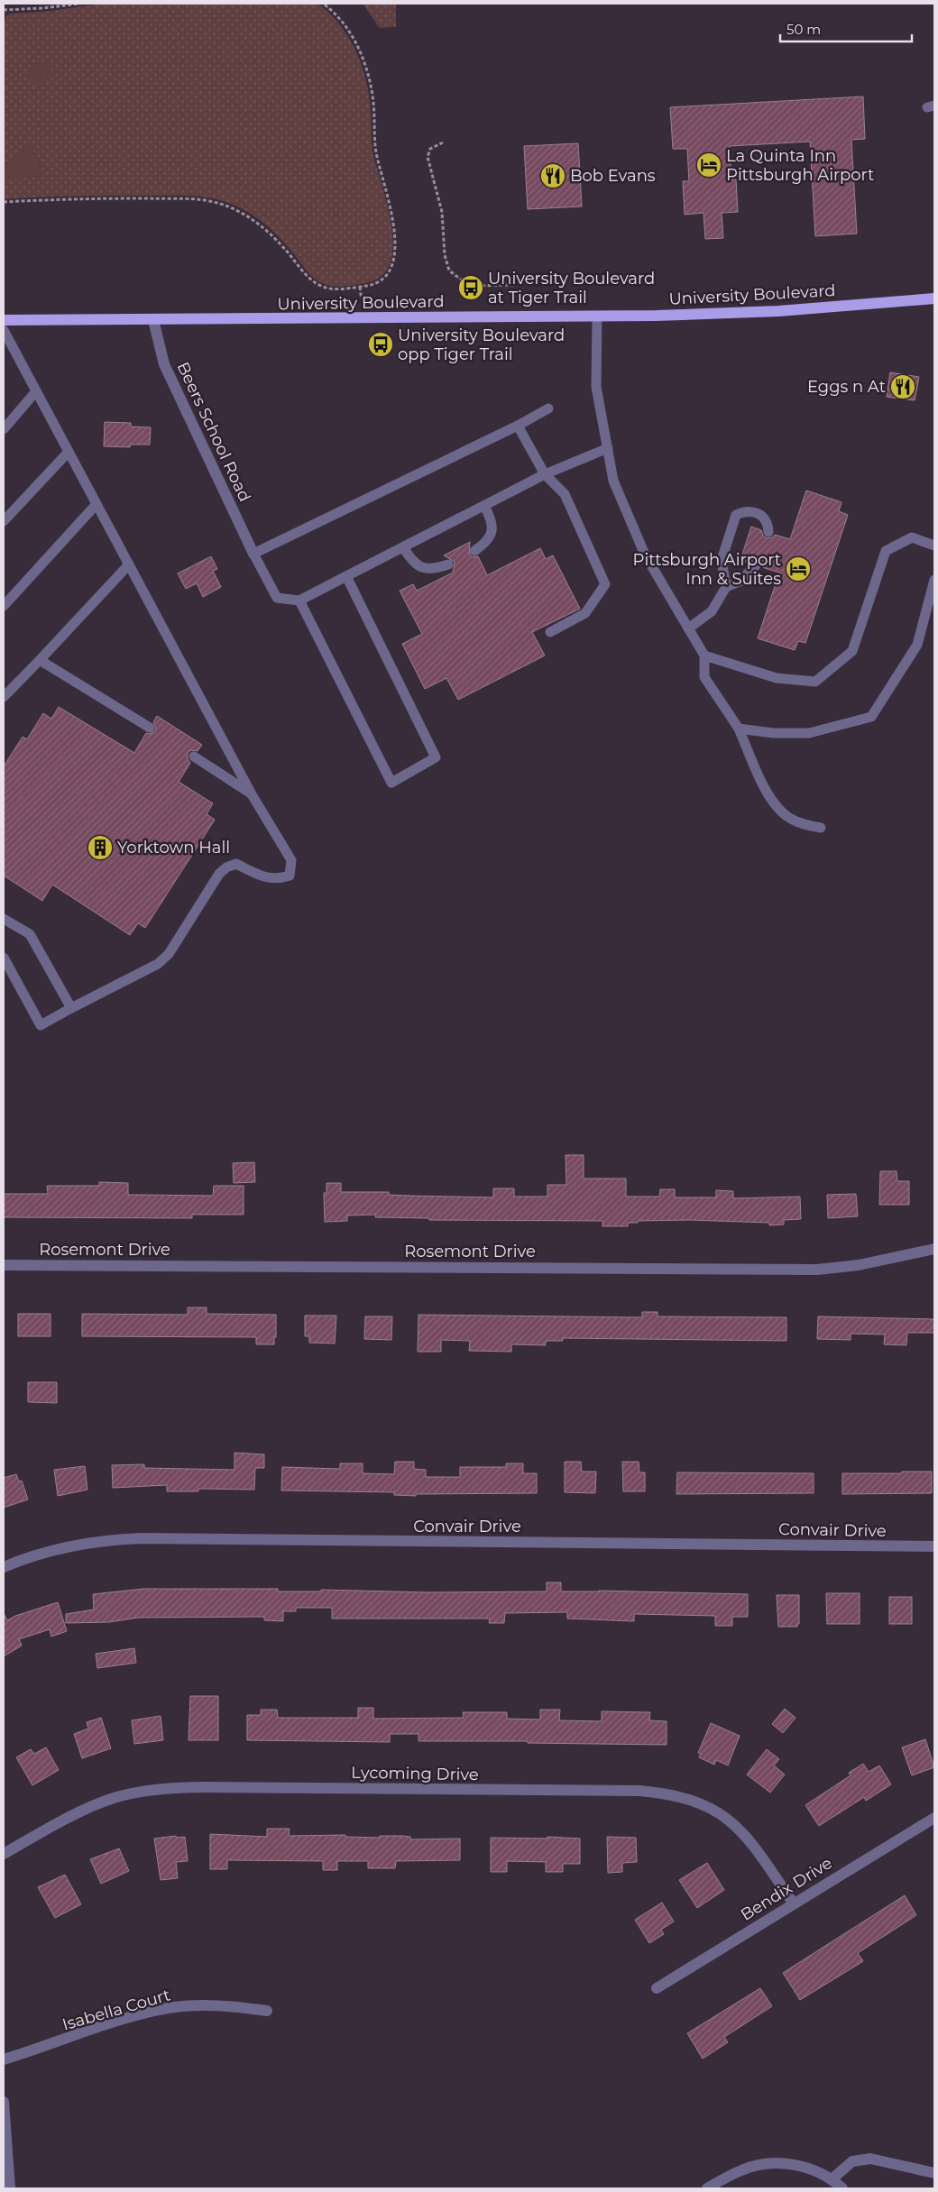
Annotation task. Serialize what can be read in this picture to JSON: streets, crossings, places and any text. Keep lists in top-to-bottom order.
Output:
{
  "streets": {
    "main road": ["University Boulevard"],
    "street": [
      "Beers School Road",
      "Rosemont Drive",
      "Convair Drive",
      "Lycoming Drive",
      "Bendix Drive",
      "Isabella Court"
    ]
  },
  "crossings": [
    ["University Boulevard", "Beers School Road"],
    ["Lycoming Drive", "Bendix Drive"]
  ],
  "places": {
    "hotel": ["La Quinta Inn Pittsburgh Airport", "Pittsburgh Airport Inn & Suites"],
    "restaurant": ["Bob Evans", "Eggs n At"],
    "bus stop": ["University Boulevard at Tiger Trail", "University Boulevard opp Tiger Trail"],
    "building": ["Yorktown Hall"]
  },
  "scale_bar": "50 m"
}
